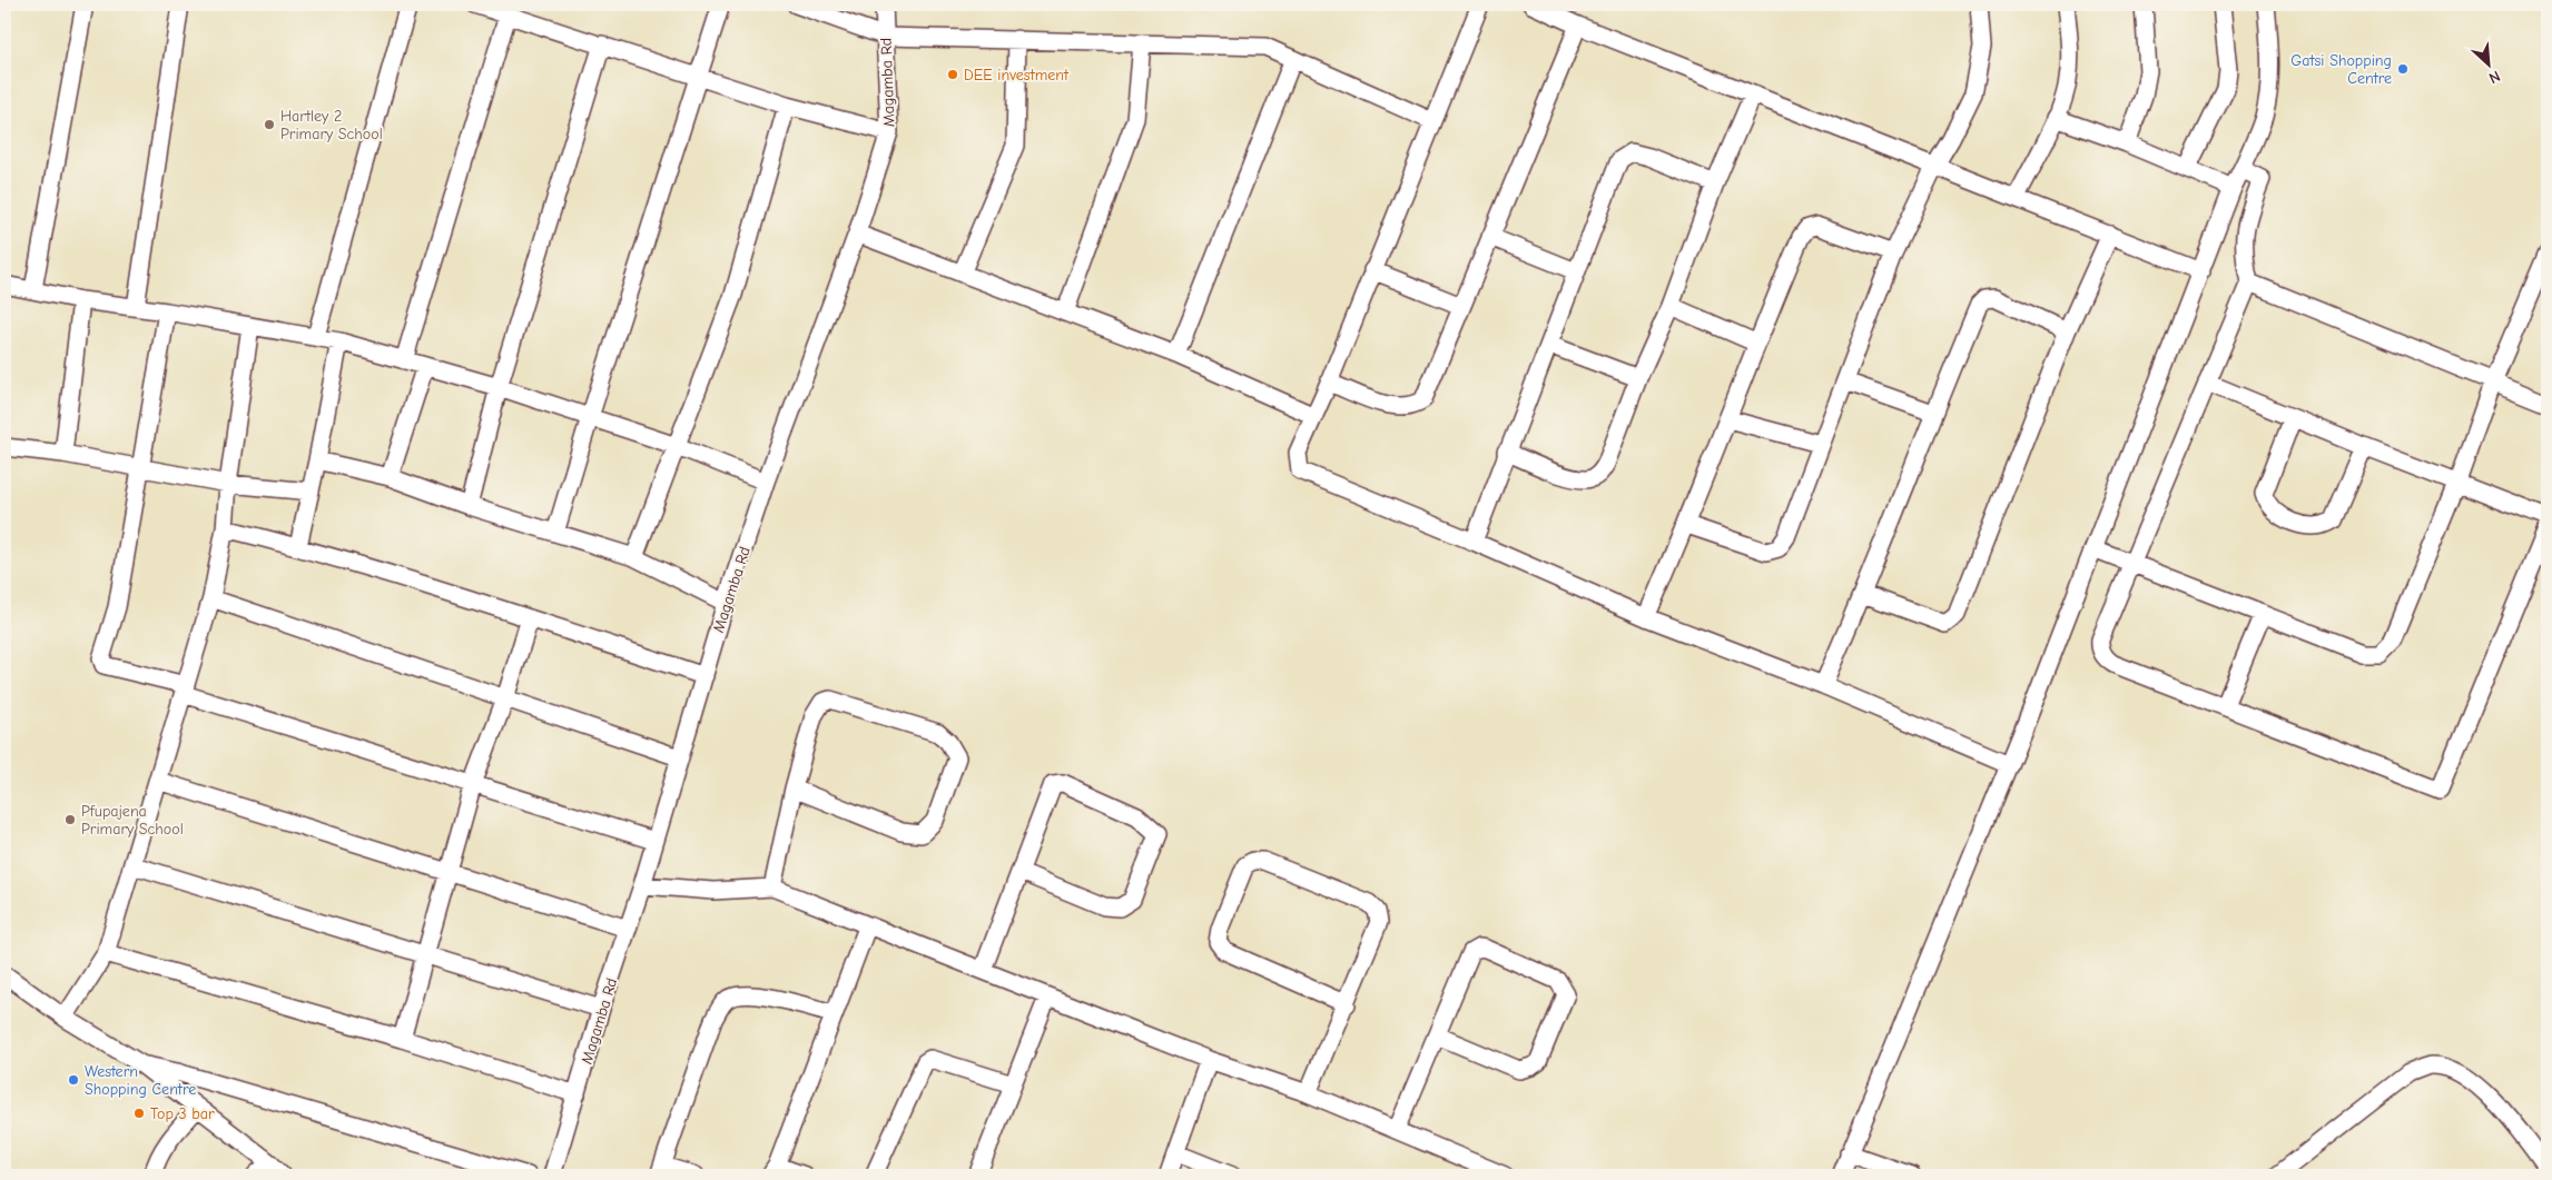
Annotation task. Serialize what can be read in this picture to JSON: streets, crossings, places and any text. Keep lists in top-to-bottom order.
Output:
{
  "streets": {
    "street": ["Magamba Rd"]
  },
  "places": [
    "Gatsi Shopping Centre",
    "DEE investment",
    "Hartley 2 Primary School",
    "Pfupajena Primary School",
    "Western Shopping Centre",
    "Top 3 bar"
  ],
  "north": "bottom right"
}
